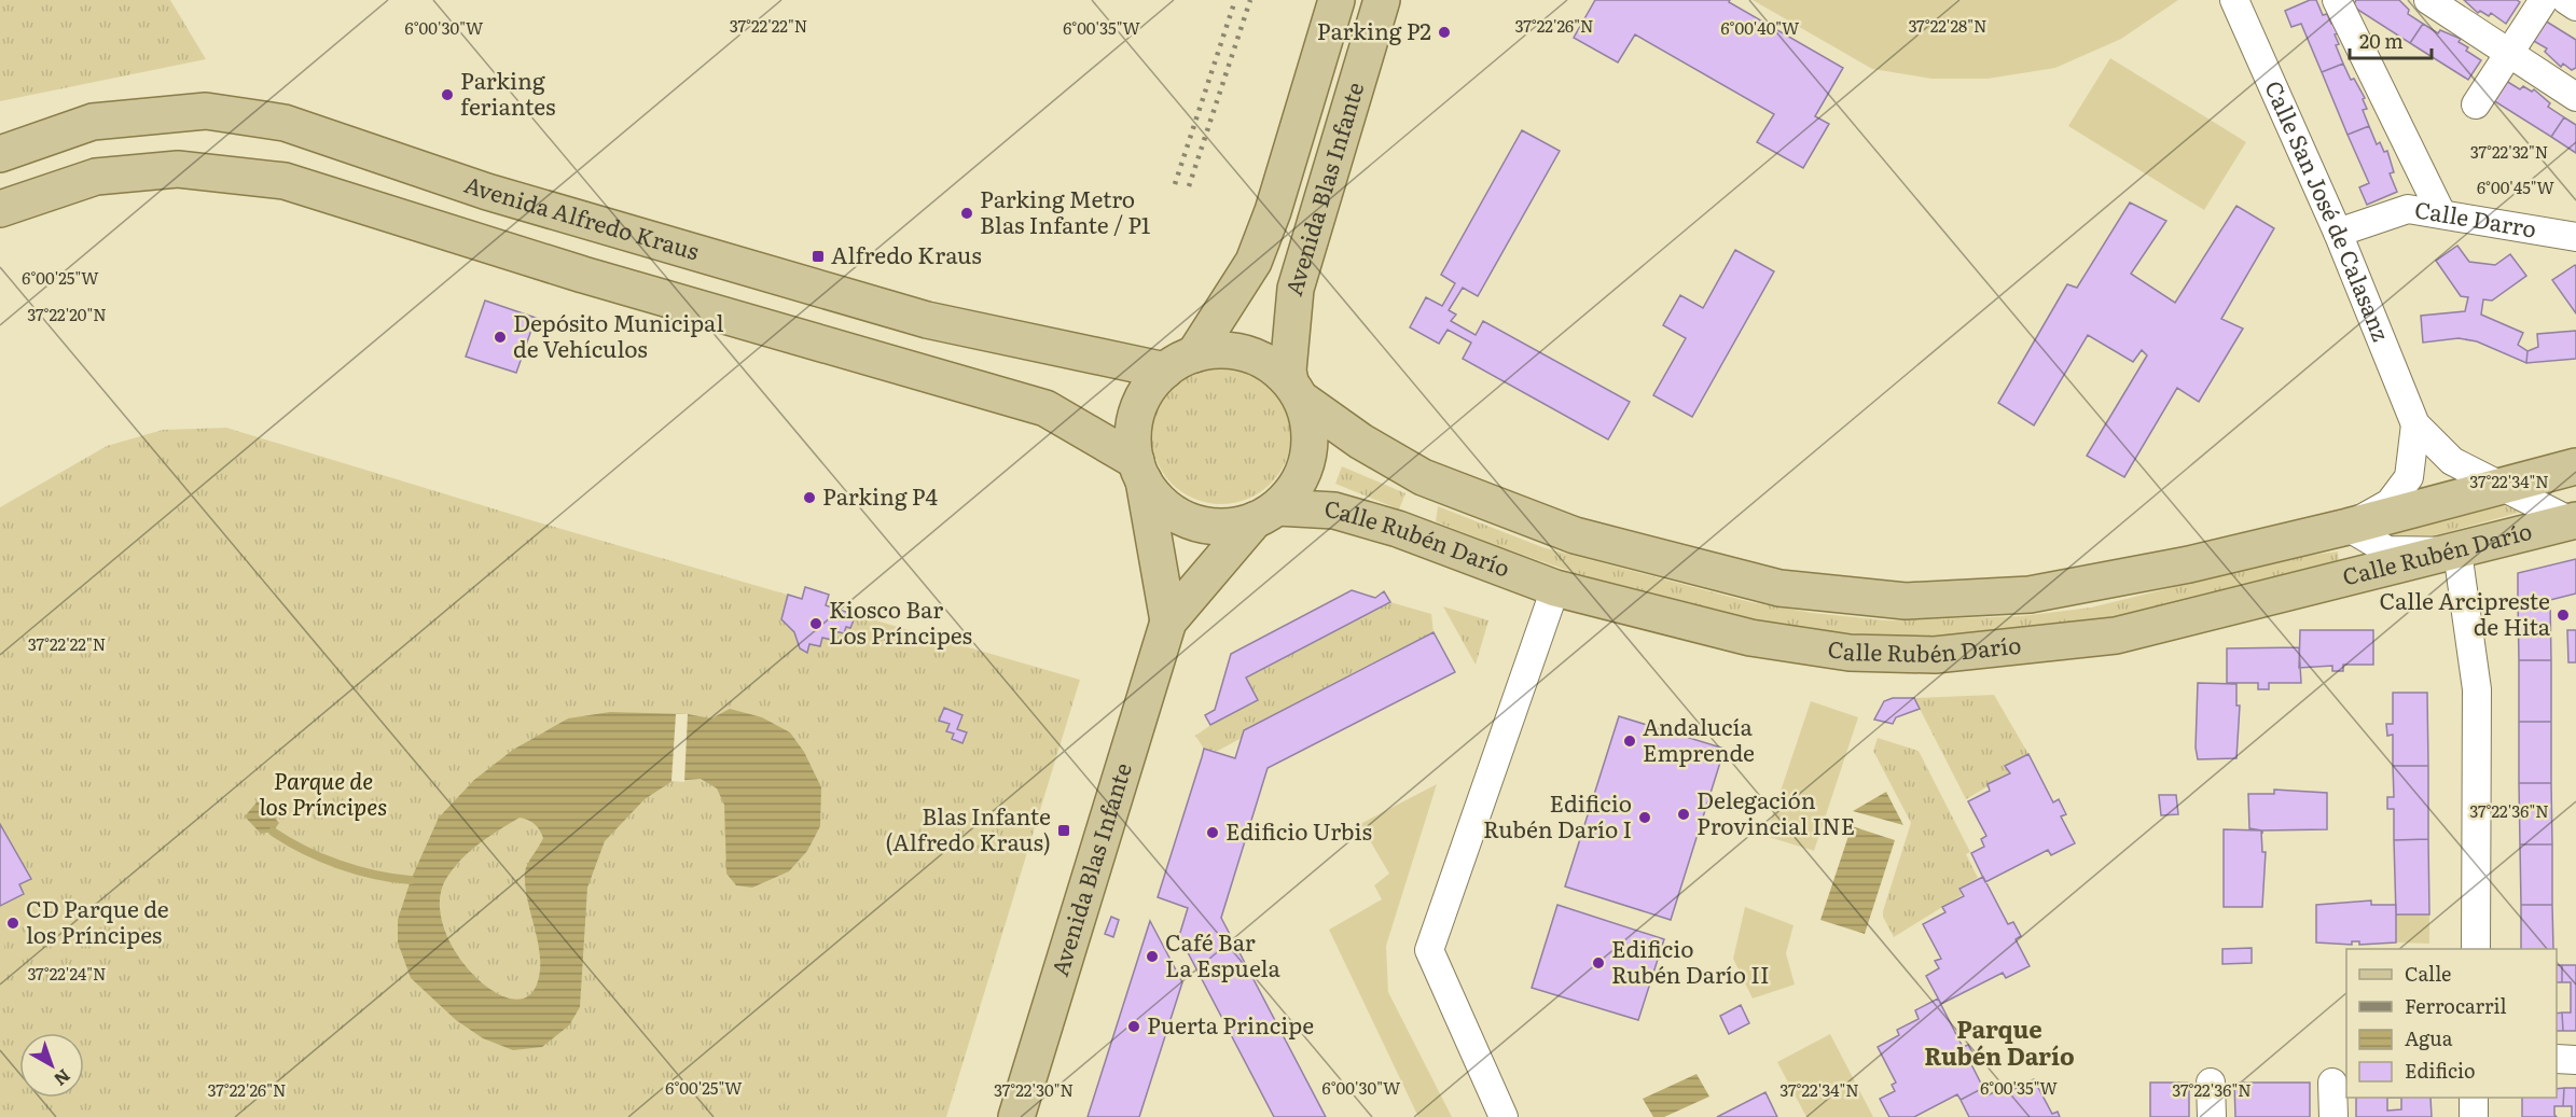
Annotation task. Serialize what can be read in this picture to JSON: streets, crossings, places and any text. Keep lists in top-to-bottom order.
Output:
{
  "streets": {
    "main road": ["Avenida Blas Infante", "Avenida Alfredo Kraus", "Calle Rubén Darío"],
    "street": ["Calle San José de Calasanz", "Calle Darro"]
  },
  "crossings": [
    ["Avenida Blas Infante", "Avenida Alfredo Kraus"],
    ["Avenida Blas Infante", "Calle Rubén Darío"],
    ["Calle San José de Calasanz", "Calle Darro"],
    ["Avenida Alfredo Kraus", "Calle Rubén Darío"]
  ],
  "districts": ["Parque Rubén Darío"],
  "parks": ["Parque de los Príncipes"],
  "places": {
    "other": [
      "Parking P2",
      "Parking feriantes",
      "Parking Metro Blas Infante / P1",
      "Depósito Municipal de Vehículos",
      "Parking P4",
      "Calle Arcipreste de Hita",
      "Kiosco Bar Los Príncipes",
      "Andalucía Emprende",
      "Delegación Provincial INE",
      "Edificio Rubén Darío I",
      "Edificio Urbis",
      "CD Parque de los Príncipes",
      "Café Bar La Espuela",
      "Edificio Rubén Darío II",
      "Puerta Principe"
    ],
    "transit": ["Alfredo Kraus", "Blas Infante (Alfredo Kraus)"]
  },
  "legend": [
    "Calle",
    "Ferrocarril",
    "Agua",
    "Edificio"
  ],
  "scale_bar": "20 m",
  "north": "bottom right",
  "coordinates": [
    "37°22'22\"N",
    "37°22'26\"N",
    "37°22'28\"N",
    "6°00'30\"W",
    "6°00'35\"W",
    "6°00'40\"W",
    "37°22'32\"N",
    "6°00'45\"W",
    "6°00'25\"W",
    "37°22'20\"N",
    "37°22'34\"N",
    "37°22'36\"N",
    "37°22'24\"N",
    "37°22'30\"N"
  ]
}
